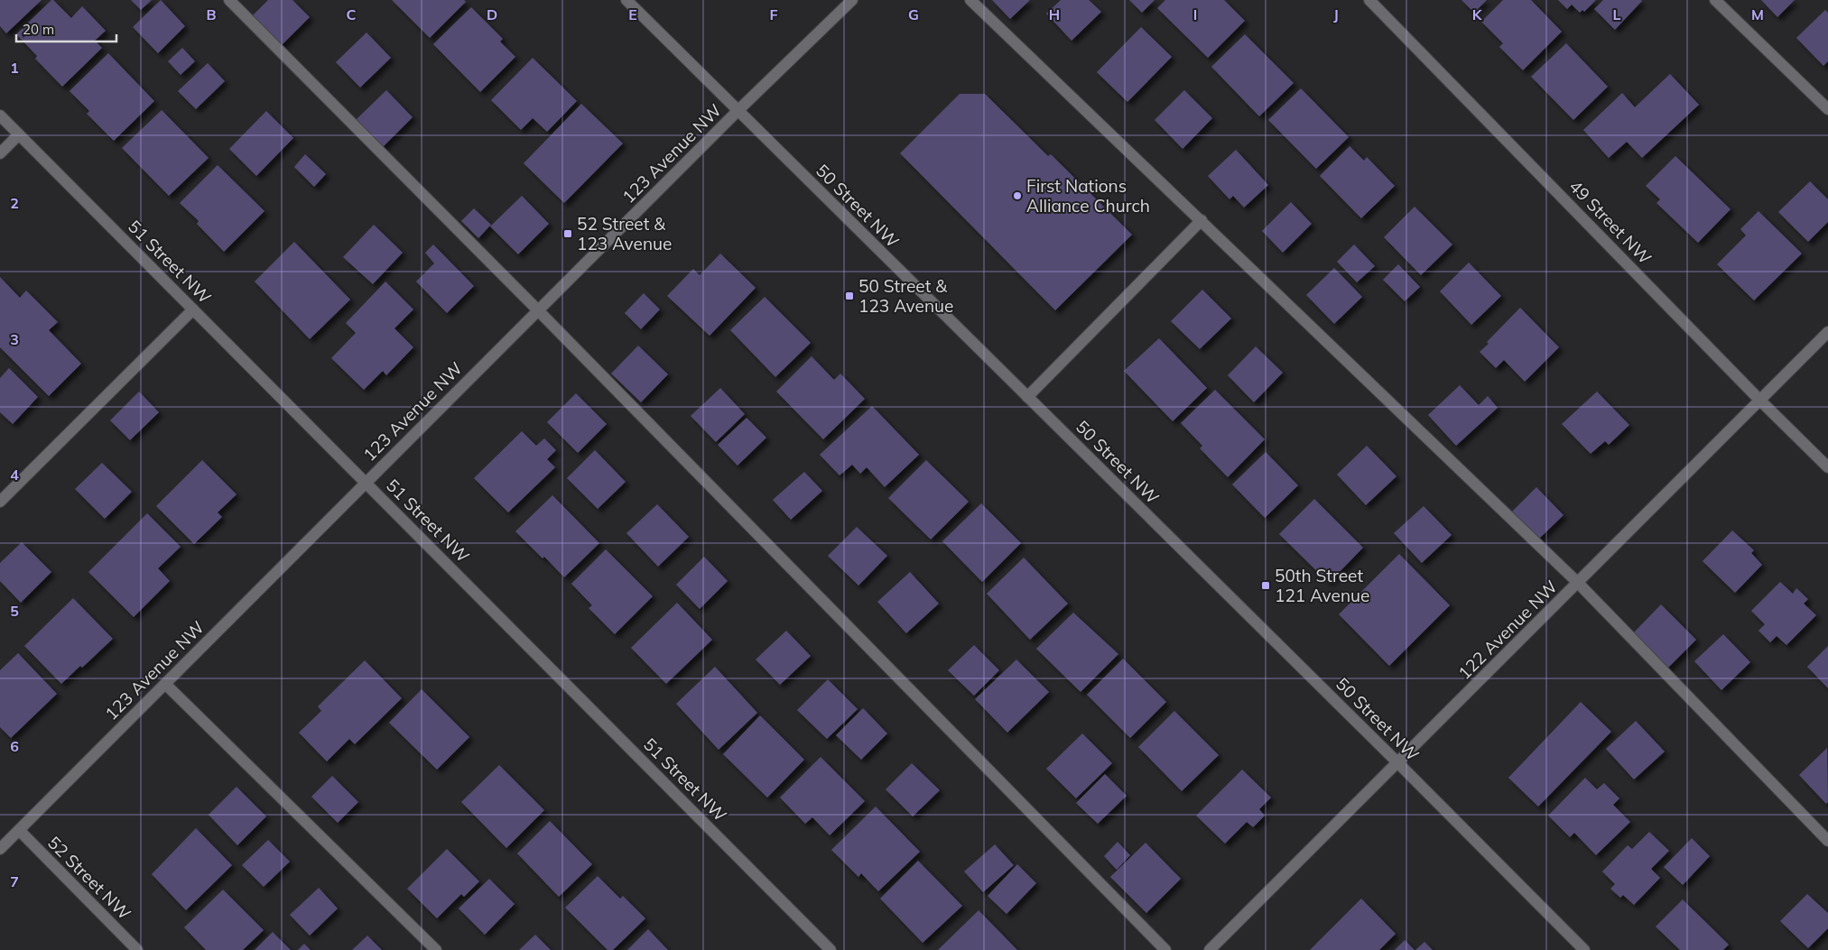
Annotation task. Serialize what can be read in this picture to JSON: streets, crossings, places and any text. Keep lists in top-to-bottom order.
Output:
{
  "streets": {
    "street": [
      "123 Avenue NW",
      "50 Street NW",
      "49 Street NW",
      "51 Street NW",
      "122 Avenue NW",
      "52 Street NW"
    ]
  },
  "crossings": [
    ["123 Avenue NW", "50 Street NW"],
    ["123 Avenue NW", "51 Street NW"],
    ["123 Avenue NW", "52 Street NW"],
    ["50 Street NW", "122 Avenue NW"],
    ["49 Street NW", "122 Avenue NW"]
  ],
  "places": {
    "other": ["First Nations Alliance Church"],
    "transit": ["52 Street & 123 Avenue", "50 Street & 123 Avenue", "50th Street 121 Avenue"]
  },
  "scale_bar": "20 m",
  "grid": {
    "columns": [
      "B",
      "C",
      "D",
      "E",
      "F",
      "G",
      "H",
      "I",
      "J",
      "K",
      "L",
      "M"
    ],
    "rows": [
      "1",
      "2",
      "3",
      "4",
      "5",
      "6",
      "7"
    ]
  }
}
